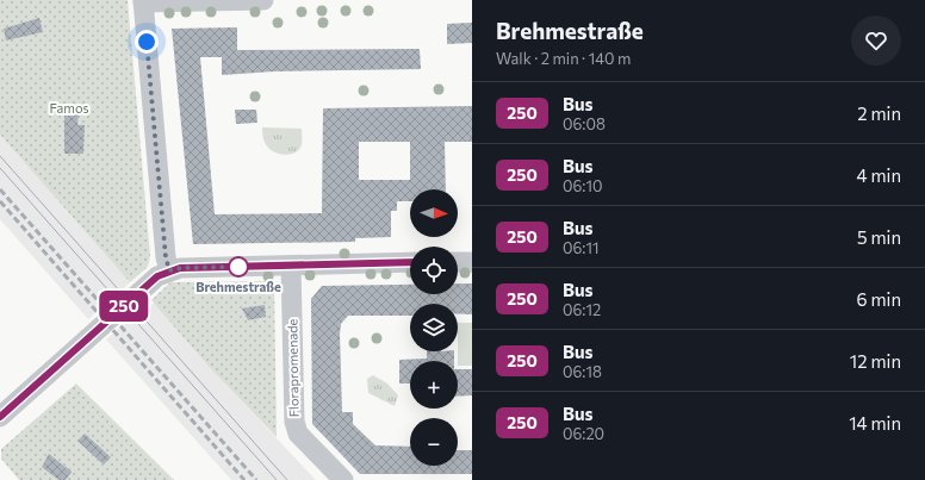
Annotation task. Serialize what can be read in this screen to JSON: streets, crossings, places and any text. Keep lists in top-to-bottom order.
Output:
{
  "streets": {
    "street": ["Florapromenade"]
  },
  "parks": ["Famos"],
  "places": ["Brehmestraße"],
  "lines": ["bus line 250"],
  "north": "right",
  "page": {
    "on_map": "250",
    "heading": ["Brehmestraße", "Walk · 2 min · 140 m"],
    "list": [
      {
        "mark": "250",
        "name": "Bus",
        "note": "06:08",
        "value": "2 min"
      },
      {
        "mark": "250",
        "name": "Bus",
        "note": "06:10",
        "value": "4 min"
      },
      {
        "mark": "250",
        "name": "Bus",
        "note": "06:11",
        "value": "5 min"
      },
      {
        "mark": "250",
        "name": "Bus",
        "note": "06:12",
        "value": "6 min"
      },
      {
        "mark": "250",
        "name": "Bus",
        "note": "06:18",
        "value": "12 min"
      },
      {
        "mark": "250",
        "name": "Bus",
        "note": "06:20",
        "value": "14 min"
      }
    ],
    "map_buttons": ["+", "−"]
  }
}
